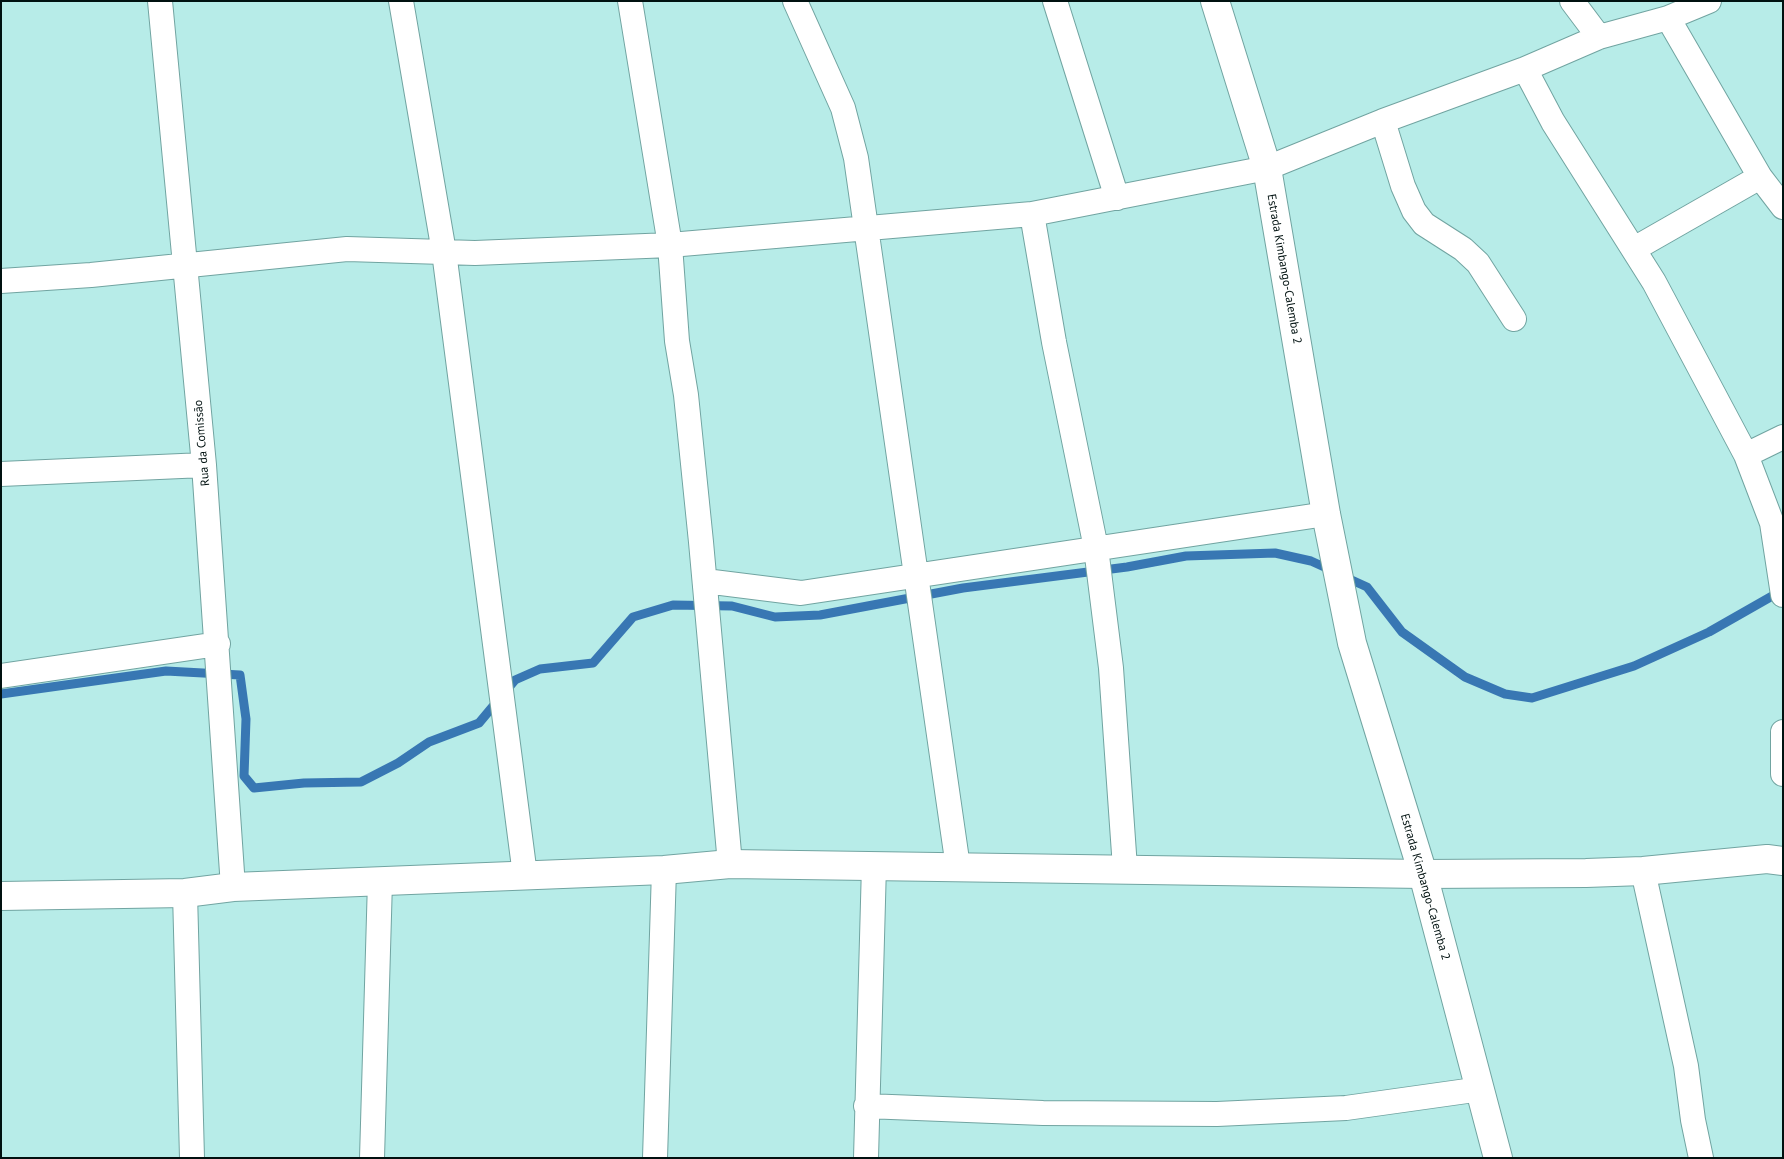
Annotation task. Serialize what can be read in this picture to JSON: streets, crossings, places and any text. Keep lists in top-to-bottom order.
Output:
{
  "streets": {
    "street": ["Estrada Kimbango-Calemba 2", "Rua da Comissão"]
  }
}
